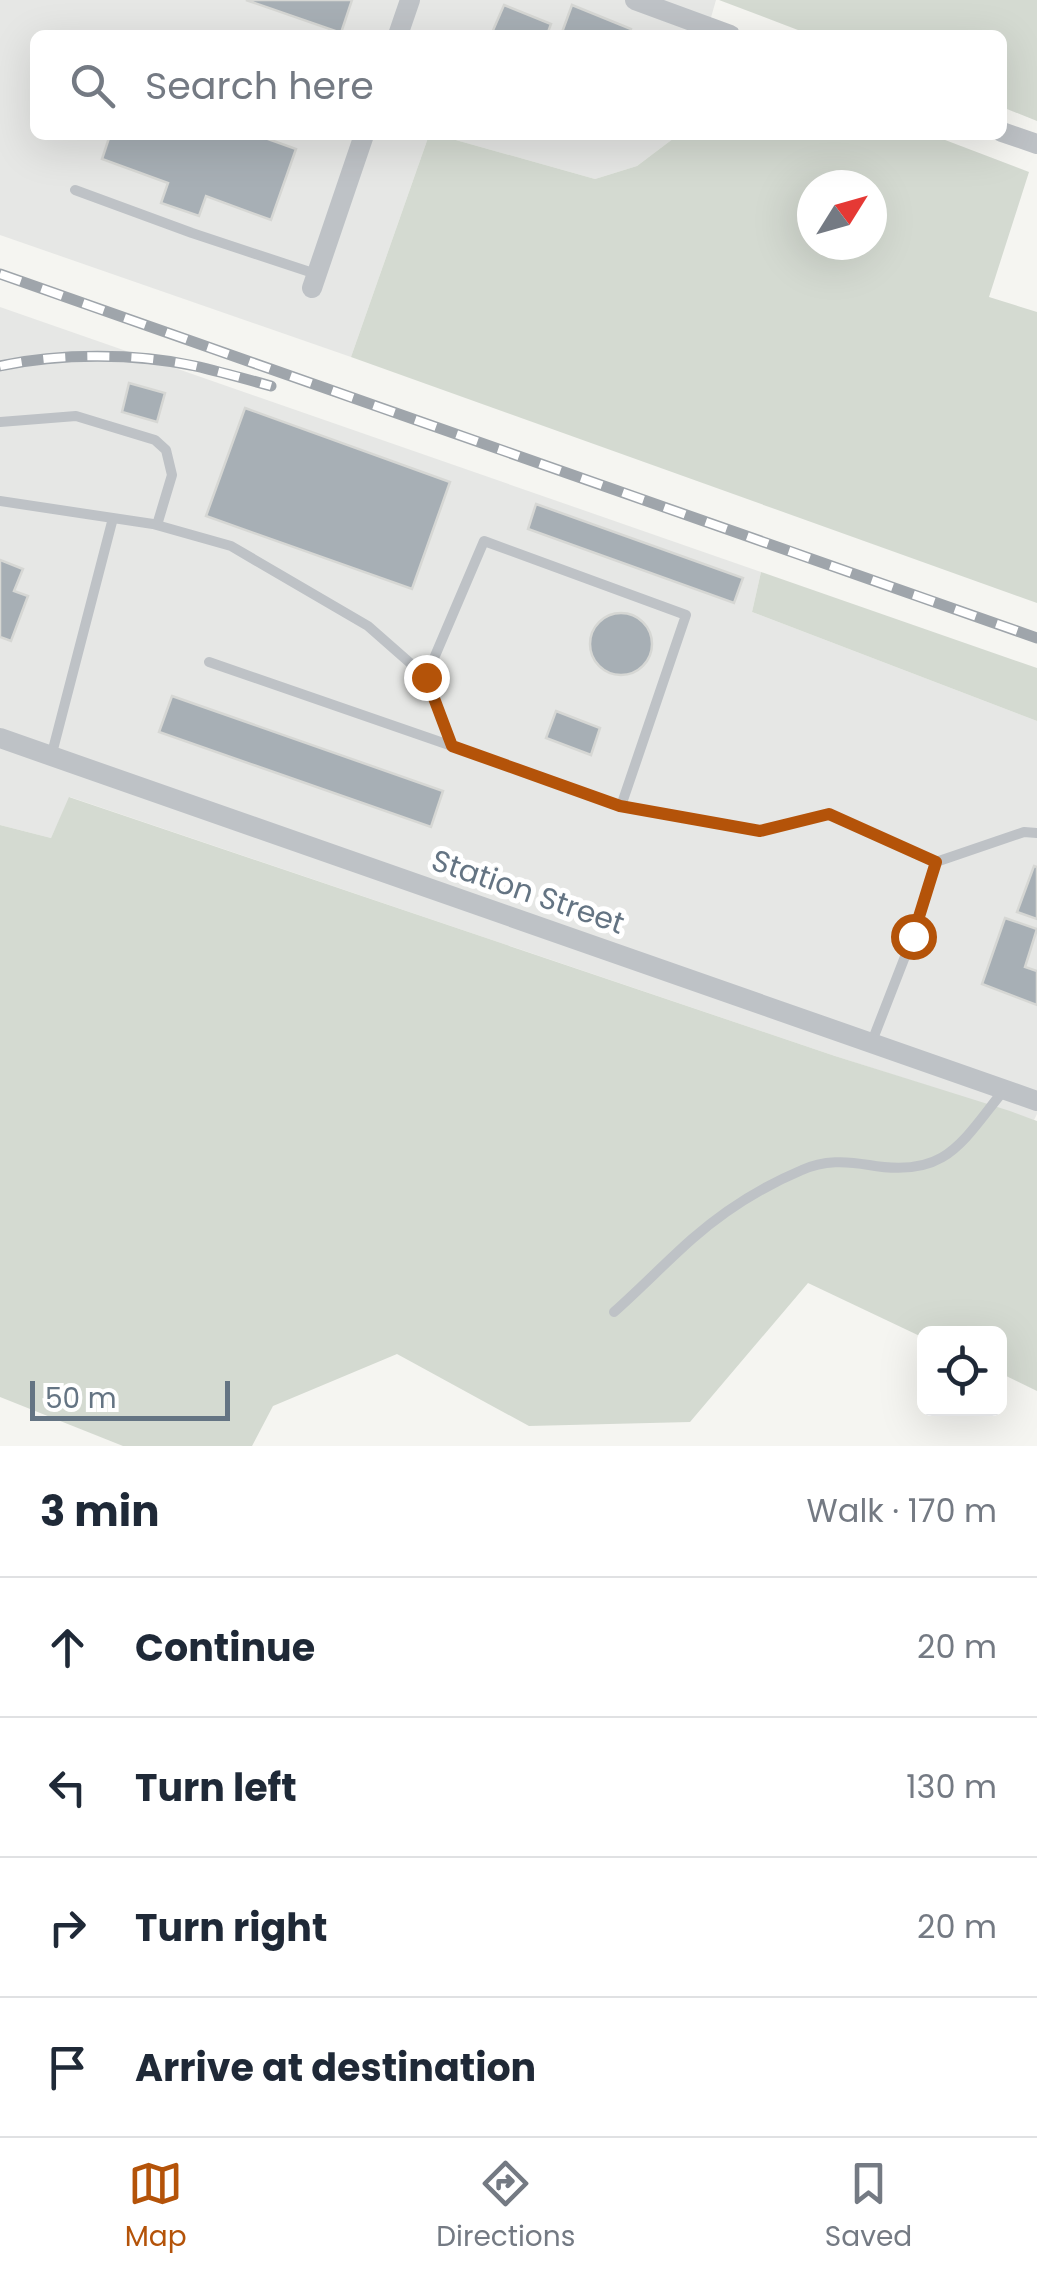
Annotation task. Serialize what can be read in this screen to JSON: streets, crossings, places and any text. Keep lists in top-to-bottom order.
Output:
{
  "streets": {
    "street": ["Station Street"]
  },
  "scale_bar": "50 m",
  "north": "top right",
  "page": {
    "search": "Search here",
    "scale": "50 m",
    "heading": ["3 min", "Walk · 170 m"],
    "list": [
      ["Continue", "20 m"],
      ["Turn left", "130 m"],
      ["Turn right", "20 m"],
      "Arrive at destination"
    ],
    "nav": ["Map", "Directions", "Saved"]
  }
}
